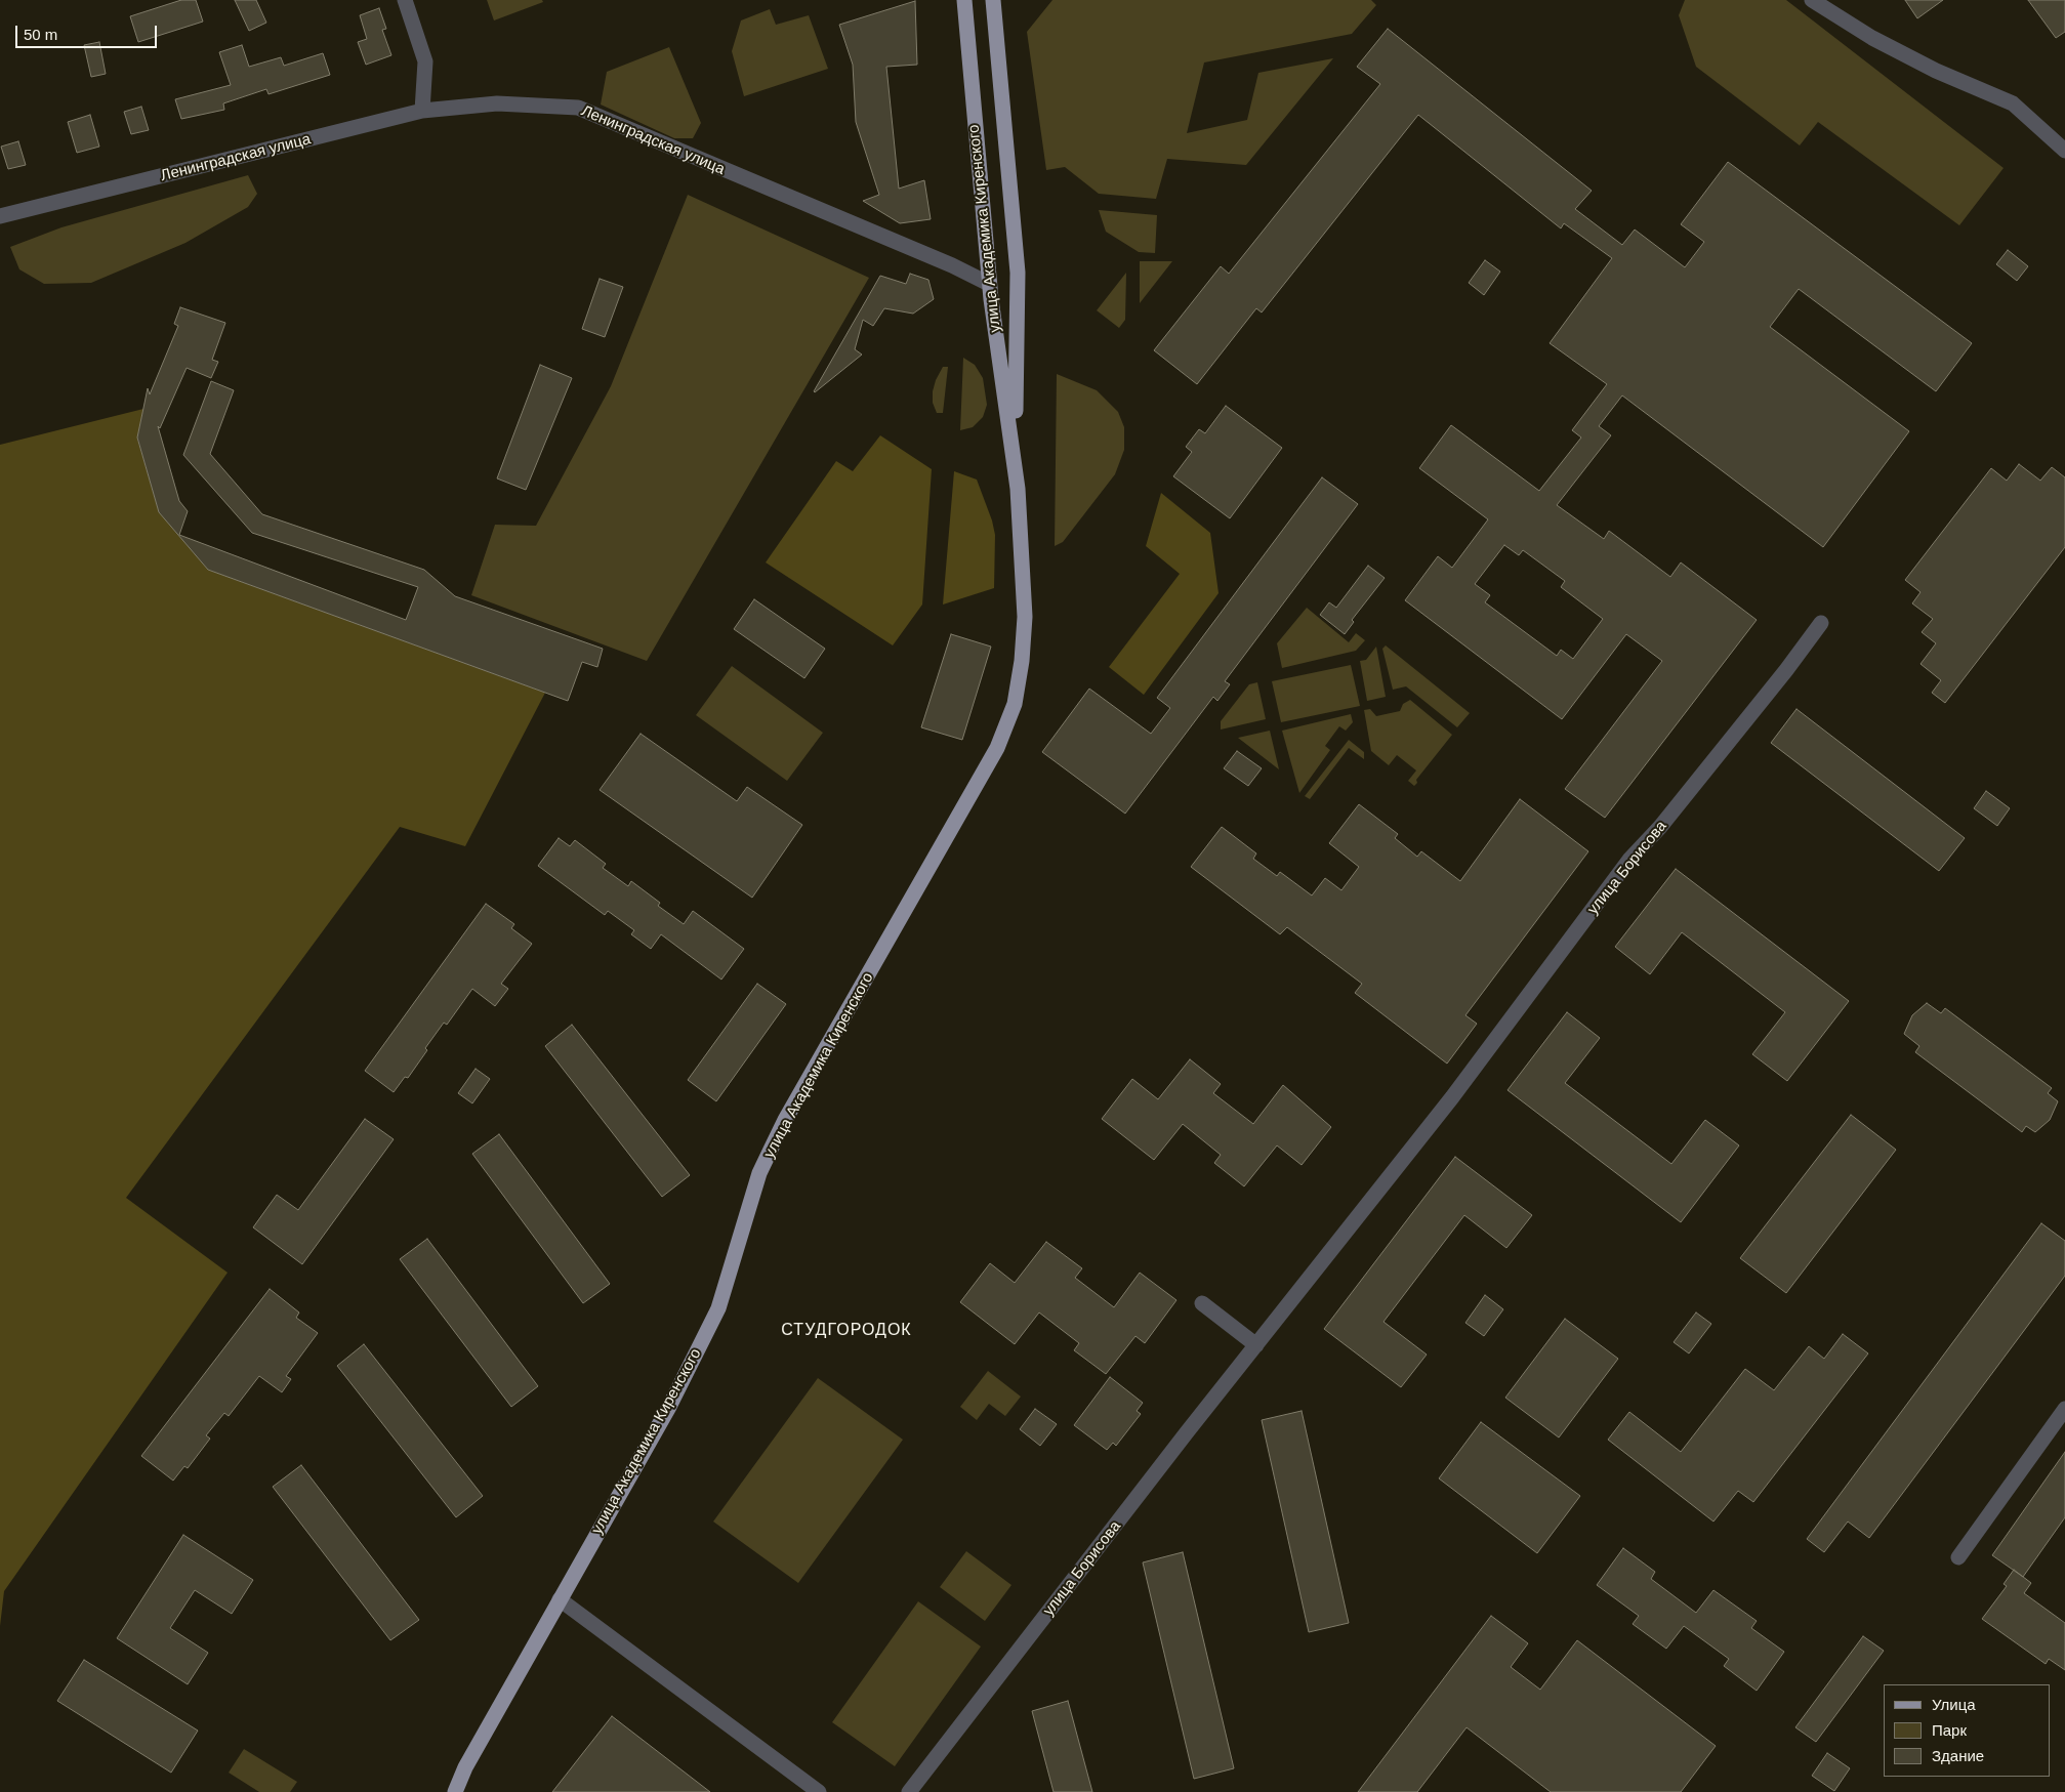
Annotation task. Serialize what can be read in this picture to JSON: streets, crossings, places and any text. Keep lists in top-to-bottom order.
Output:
{
  "streets": {
    "main road": ["улица Академика Киренского"],
    "street": ["Ленинградская улица", "улица Борисова"]
  },
  "crossings": [
    ["Ленинградская улица", "улица Академика Киренского"]
  ],
  "districts": ["СТУДГОРОДОК"],
  "legend": ["Улица", "Парк", "Здание"],
  "scale_bar": "50 m"
}
